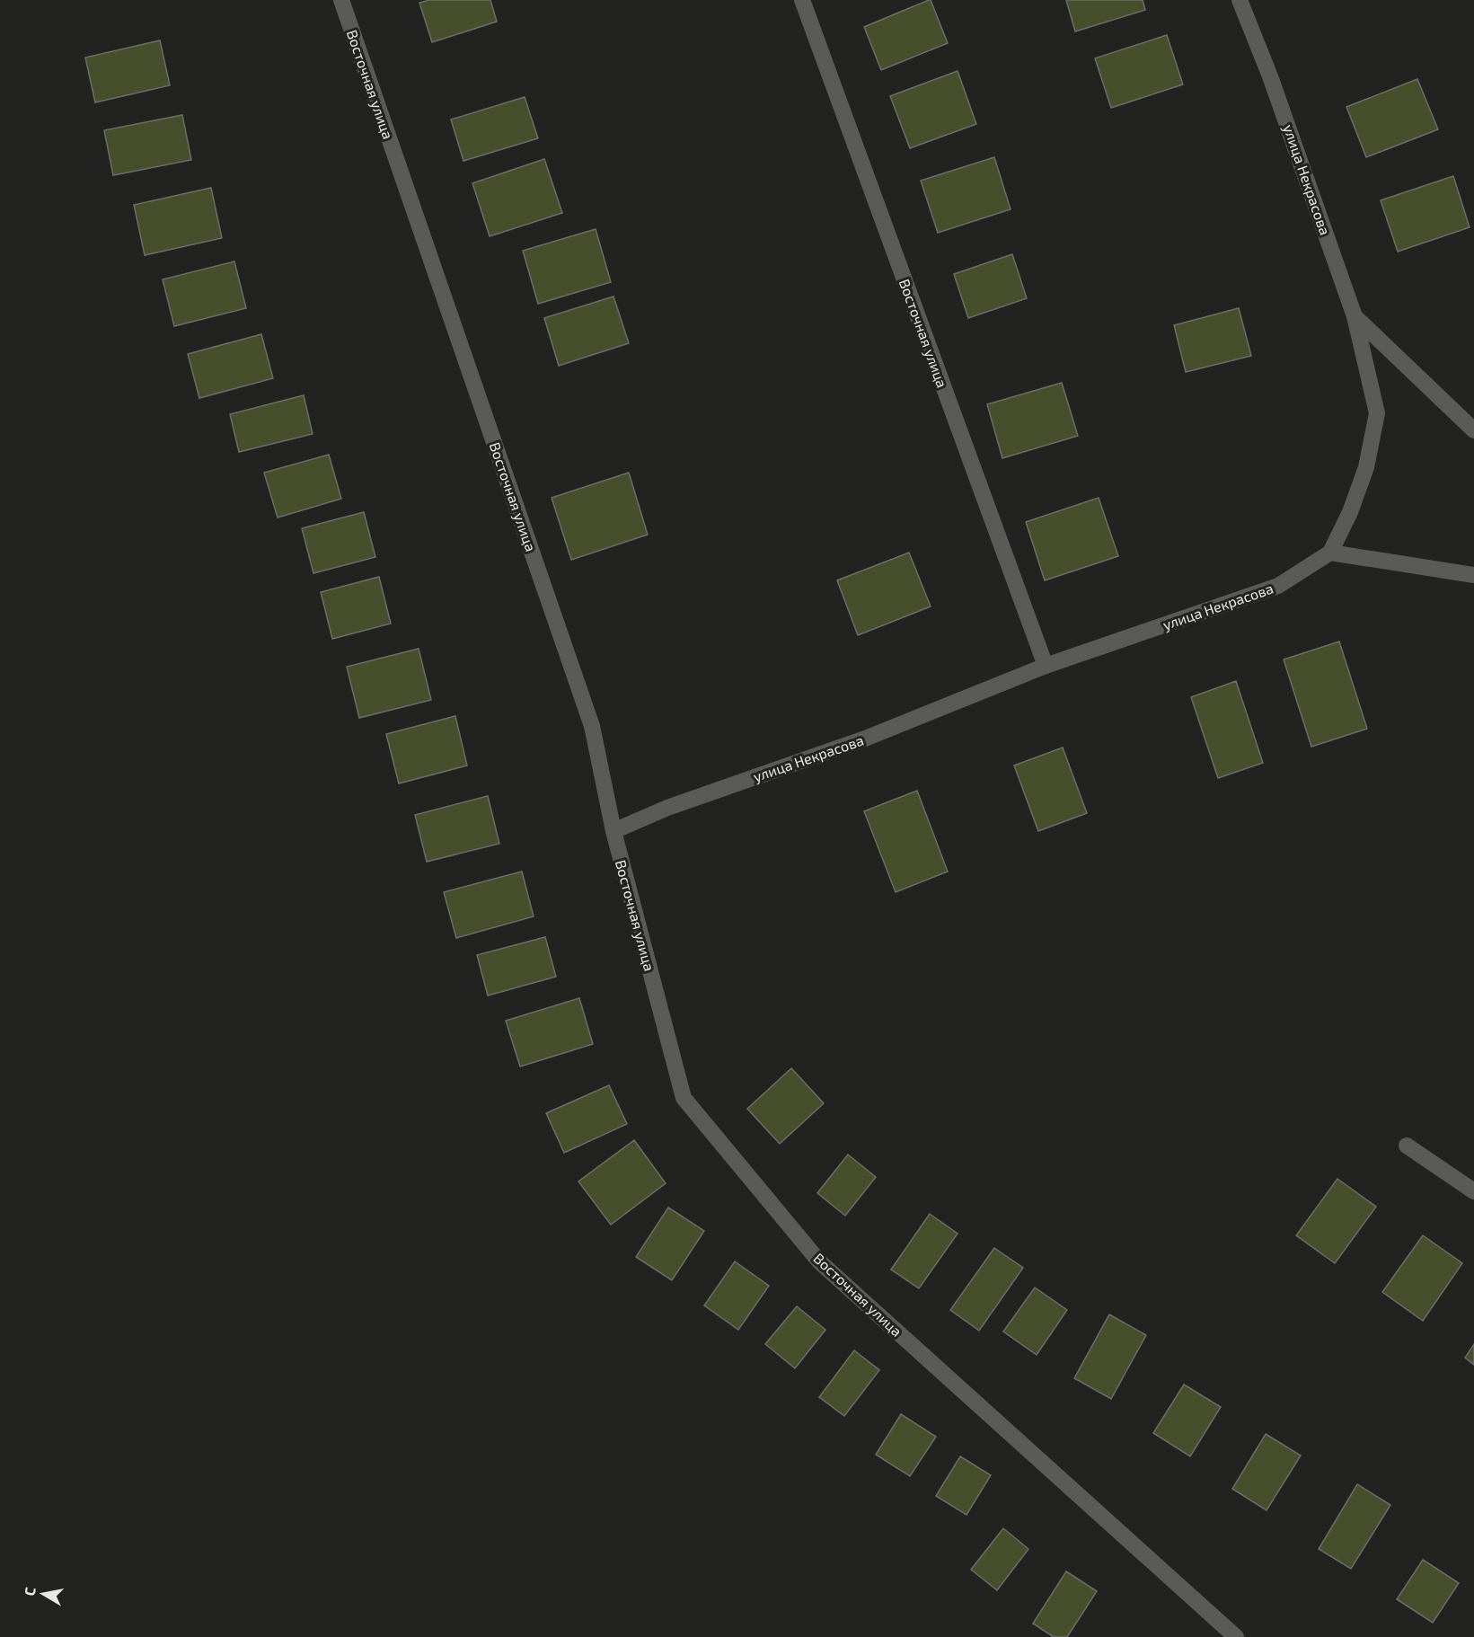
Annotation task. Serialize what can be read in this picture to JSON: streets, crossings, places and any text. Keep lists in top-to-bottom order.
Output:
{
  "streets": {
    "street": ["Восточная улица", "улица Некрасова"]
  },
  "crossings": [
    ["Восточная улица", "улица Некрасова"]
  ],
  "north": "left"
}
